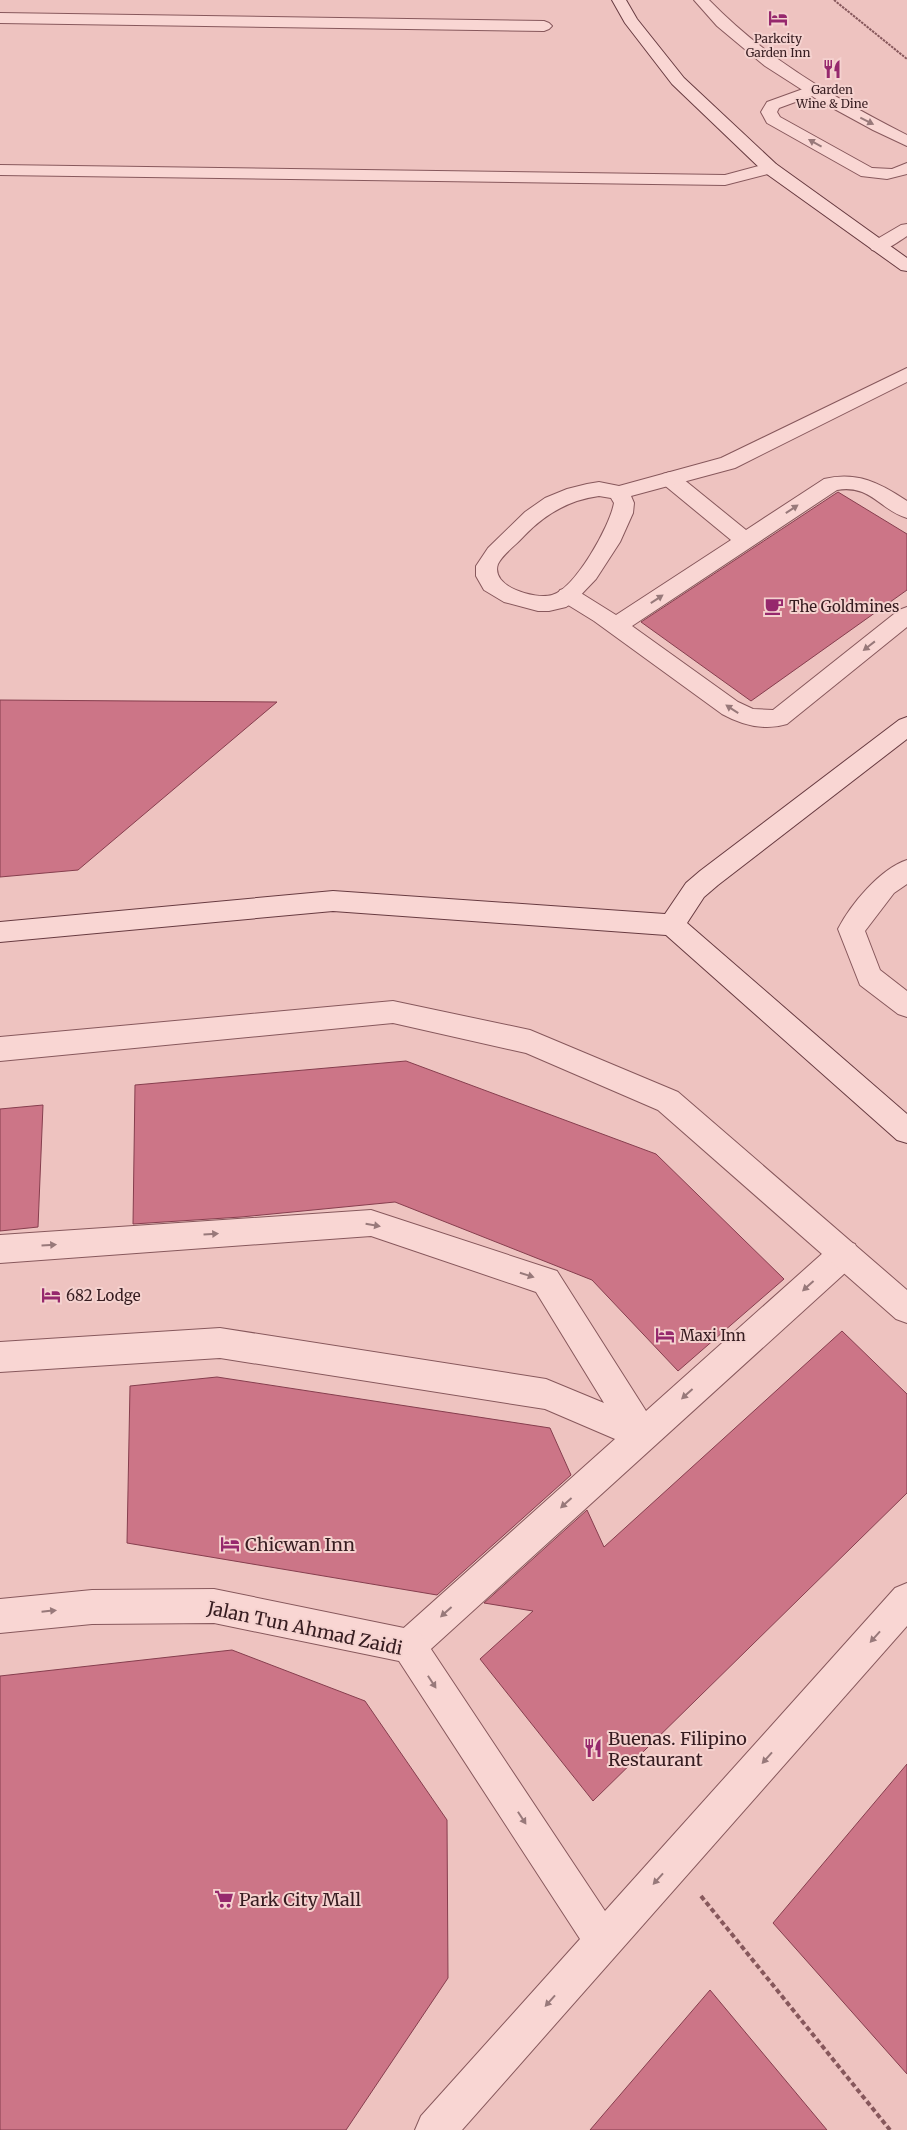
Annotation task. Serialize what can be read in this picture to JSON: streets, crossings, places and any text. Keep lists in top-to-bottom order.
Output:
{
  "streets": {
    "street": ["Jalan Tun Ahmad Zaidi"]
  },
  "one_way": ["Jalan Tun Ahmad Zaidi"],
  "places": {
    "hotel": [
      "Parkcity Garden Inn",
      "682 Lodge",
      "Maxi Inn",
      "Chicwan Inn"
    ],
    "restaurant": ["Garden Wine & Dine", "Buenas. Filipino Restaurant"],
    "cafe": ["The Goldmines"],
    "supermarket": ["Park City Mall"]
  }
}
